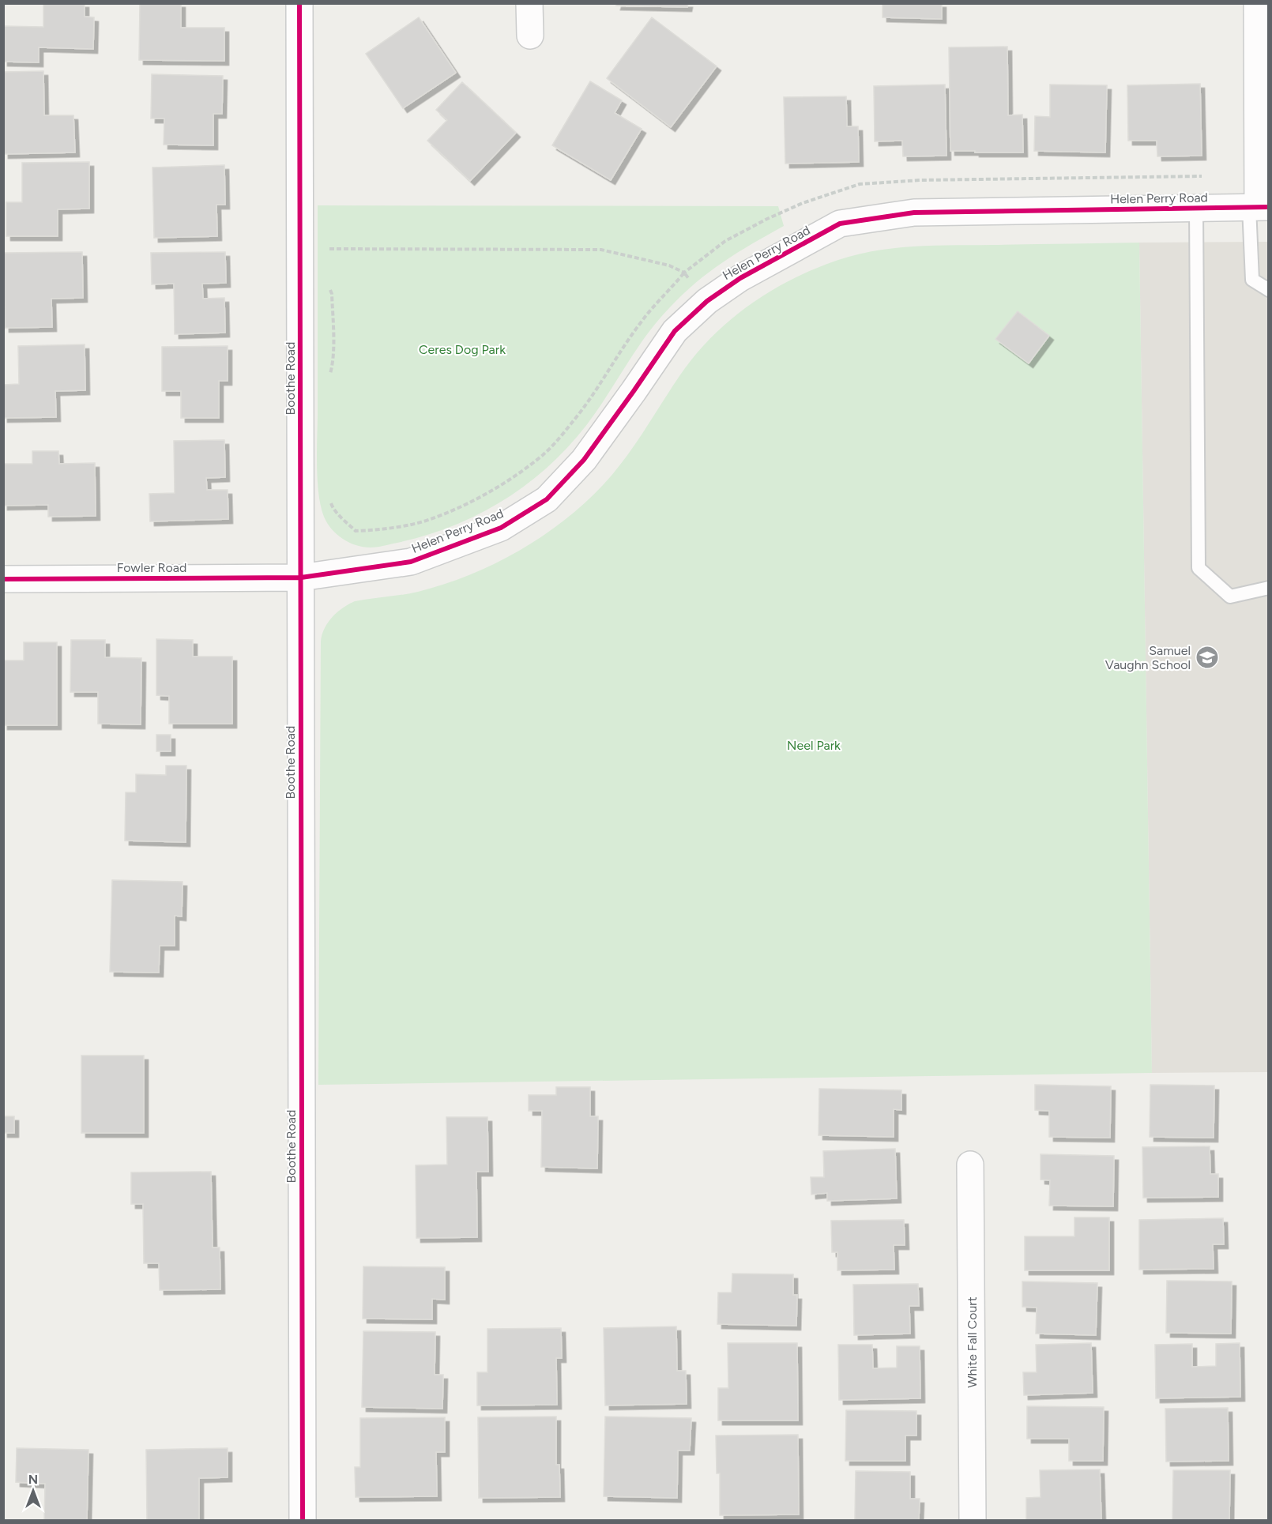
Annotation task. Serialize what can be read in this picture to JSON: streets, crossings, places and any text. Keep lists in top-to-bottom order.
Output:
{
  "streets": {
    "street": [
      "Helen Perry Road",
      "Boothe Road",
      "Fowler Road",
      "White Fall Court"
    ]
  },
  "crossings": [
    ["Helen Perry Road", "Boothe Road"],
    ["Helen Perry Road", "Fowler Road"],
    ["Boothe Road", "Fowler Road"]
  ],
  "parks": ["Ceres Dog Park", "Neel Park"],
  "places": {
    "school or university": ["Samuel Vaughn School"]
  },
  "north": "top"
}
